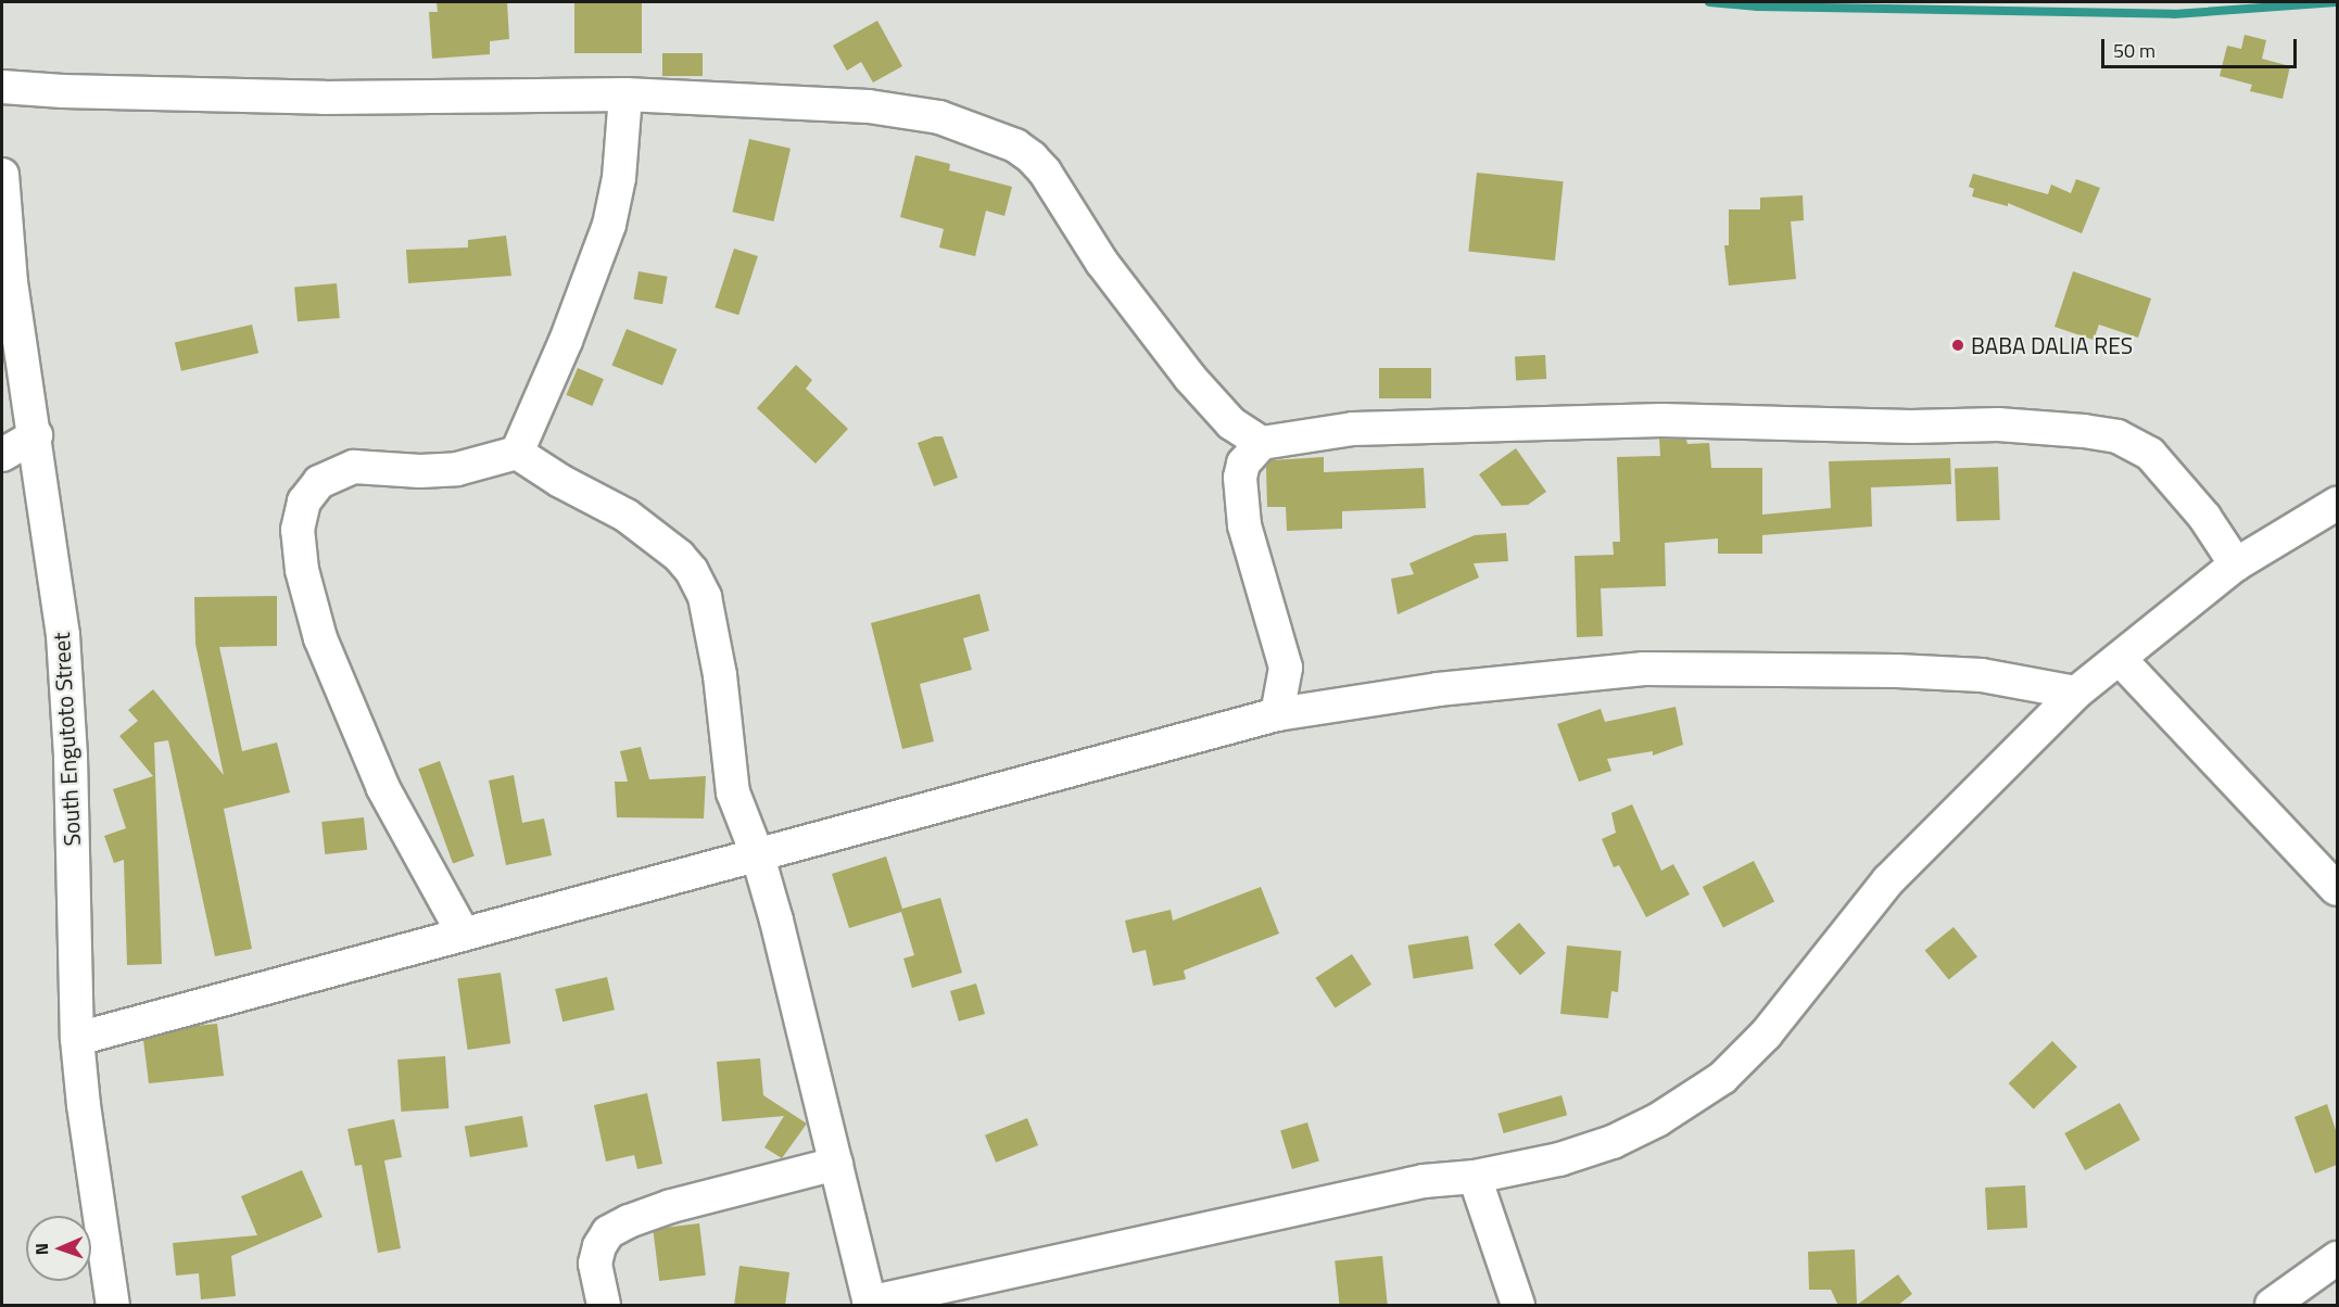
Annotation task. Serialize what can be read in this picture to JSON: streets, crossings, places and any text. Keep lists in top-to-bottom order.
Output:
{
  "streets": {
    "street": ["South Engutoto Street"]
  },
  "places": ["BABA DALIA RES"],
  "scale_bar": "50 m",
  "north": "left"
}
